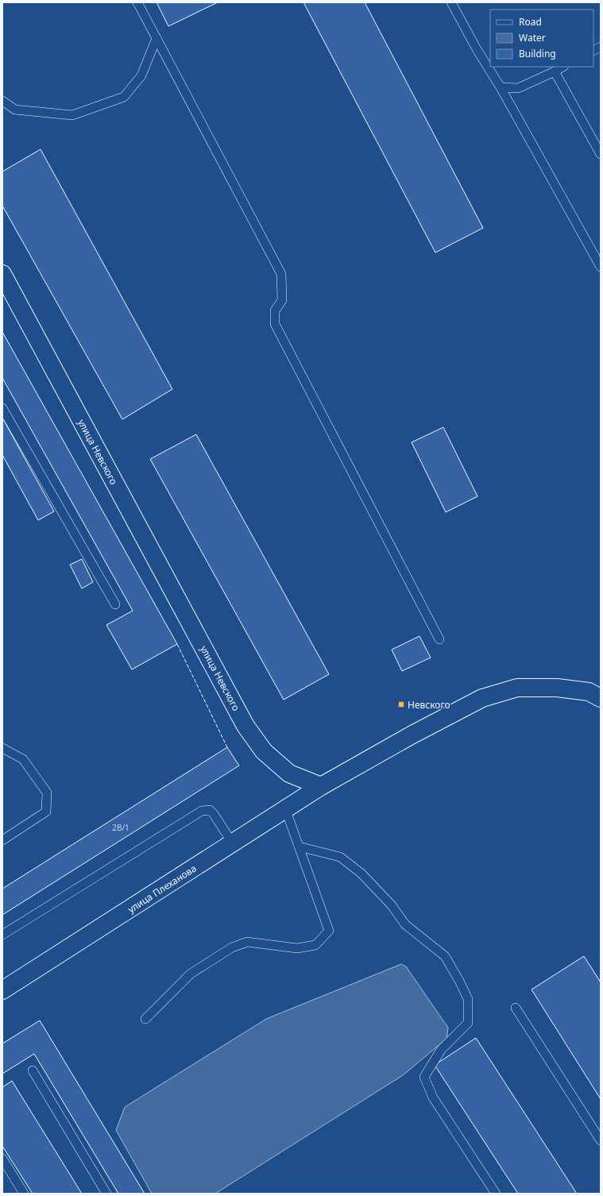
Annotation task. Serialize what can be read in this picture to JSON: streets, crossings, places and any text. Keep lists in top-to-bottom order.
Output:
{
  "streets": {
    "main road": ["улица Невского", "улица Плеханова"]
  },
  "crossings": [
    ["улица Невского", "улица Плеханова"]
  ],
  "places": {
    "transit": ["Невского"]
  },
  "house_numbers": ["2В/1"],
  "legend": ["Road", "Water", "Building"]
}
